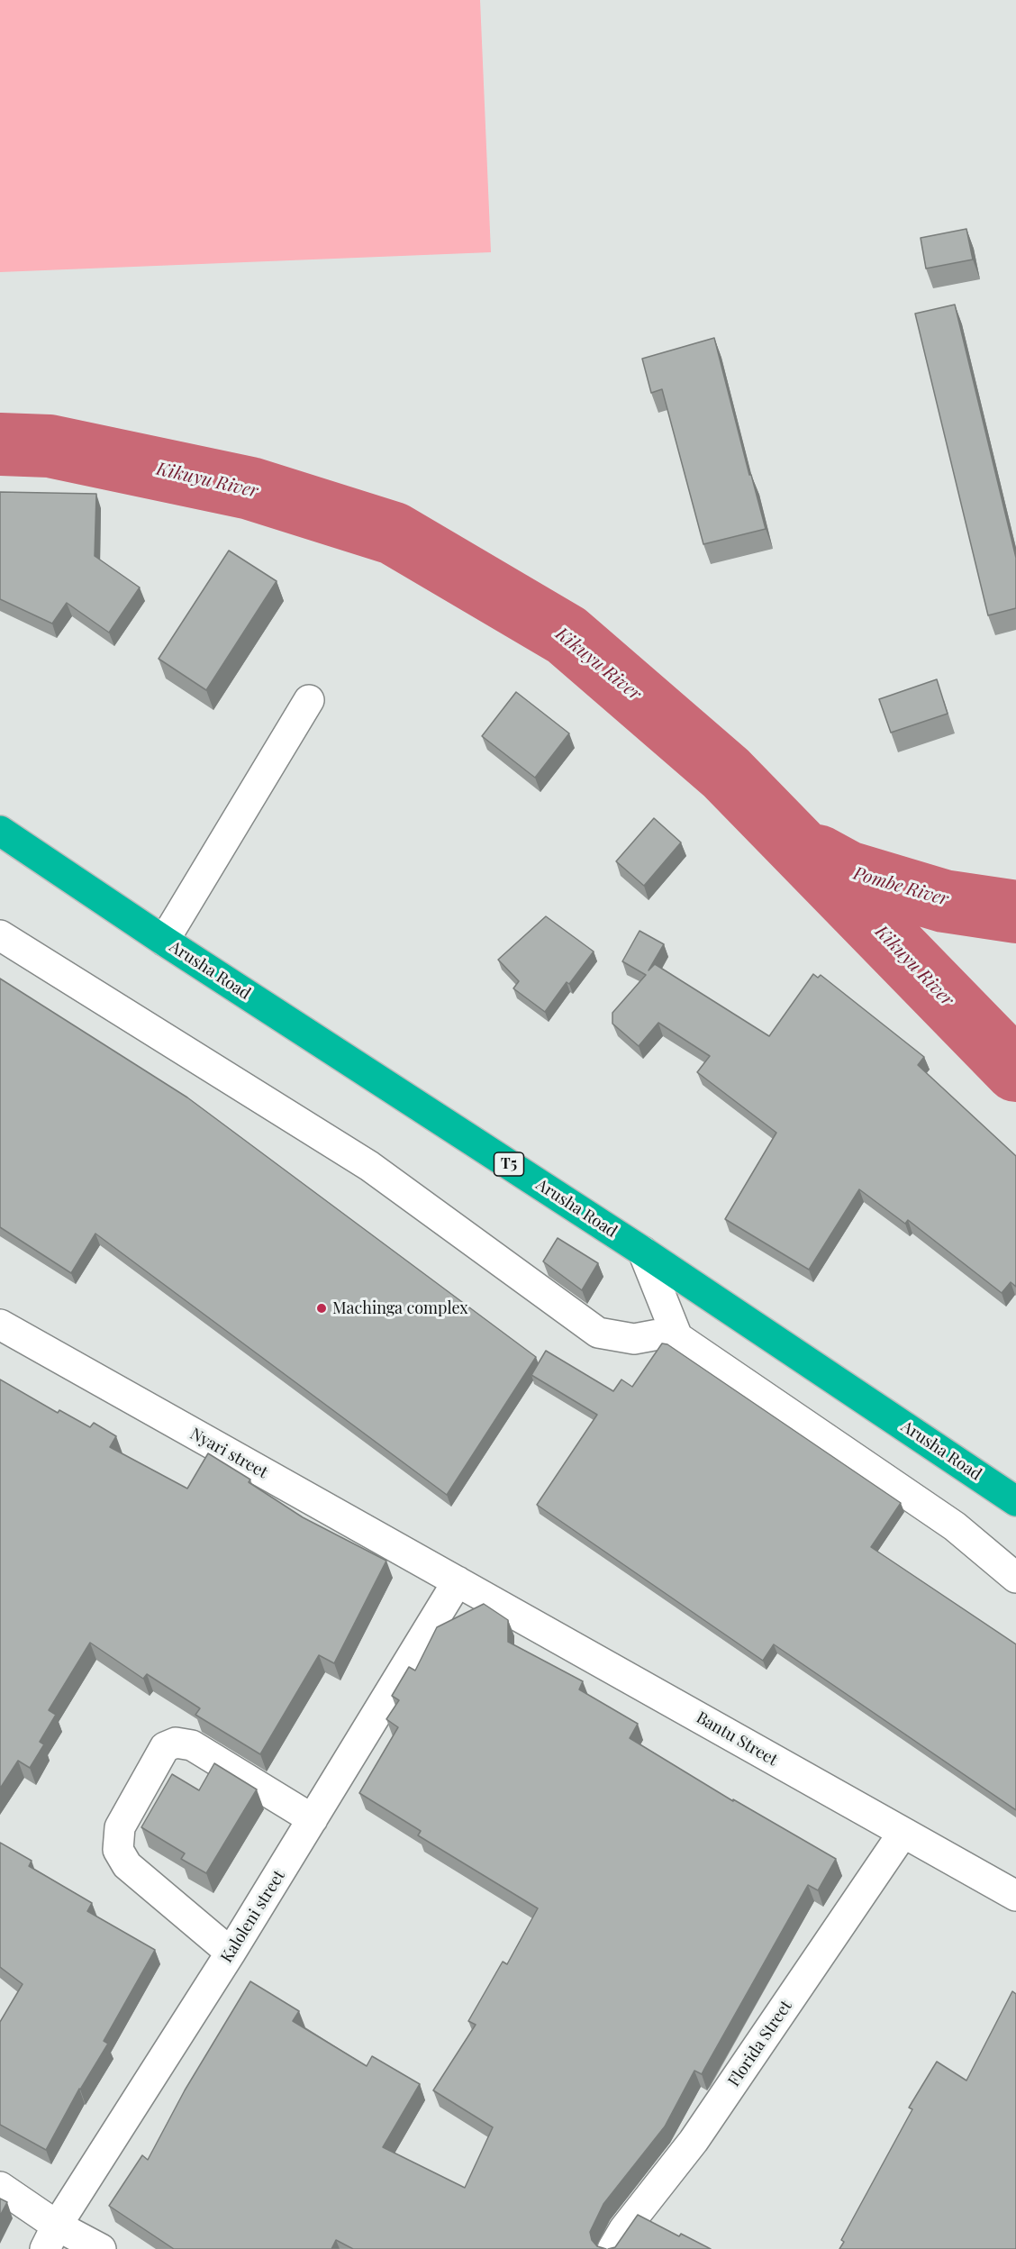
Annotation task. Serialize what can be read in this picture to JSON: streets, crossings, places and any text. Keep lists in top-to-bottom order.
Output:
{
  "streets": {
    "highway": ["Arusha Road", "T5"],
    "street": [
      "Nyari street",
      "Bantu Street",
      "Kaloleni street",
      "Florida Street"
    ]
  },
  "crossings": [
    ["Nyari street", "Bantu Street"],
    ["Nyari street", "Kaloleni street"],
    ["Bantu Street", "Kaloleni street"],
    ["Bantu Street", "Florida Street"]
  ],
  "water": ["Kikuyu River", "Pombe River"],
  "places": ["Machinga complex"]
}
